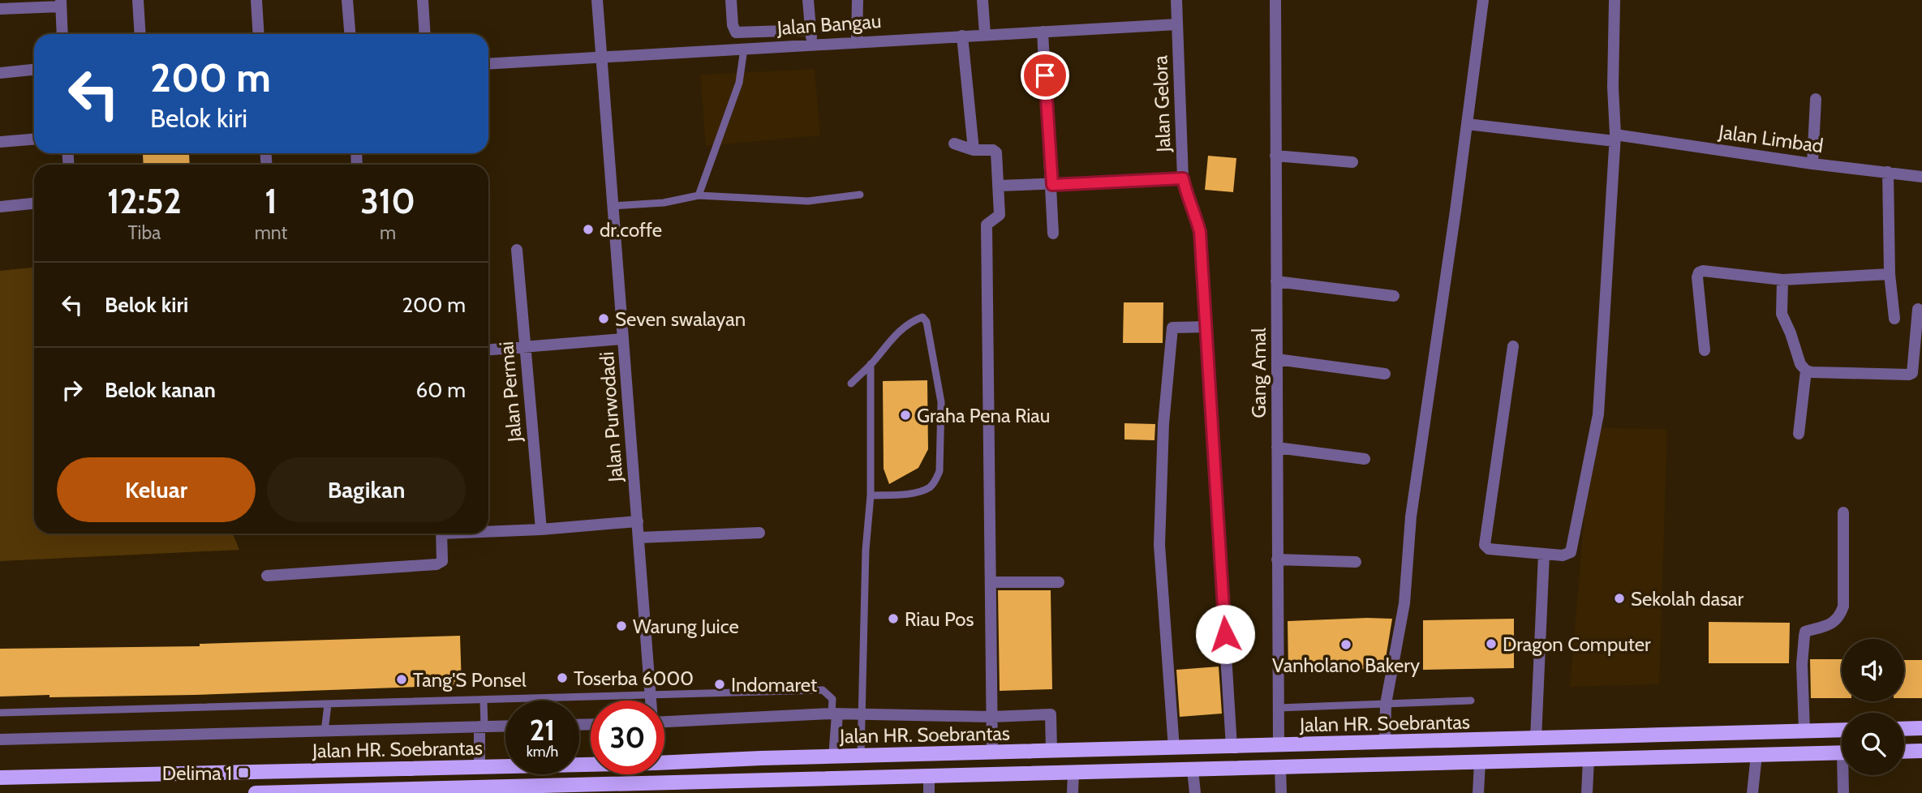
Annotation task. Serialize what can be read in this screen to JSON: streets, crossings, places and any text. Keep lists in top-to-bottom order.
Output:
{
  "streets": {
    "main road": ["Jalan HR. Soebrantas"],
    "street": [
      "Jalan Bangau",
      "Jalan Gelora",
      "Jalan Limbad",
      "Gang Amal",
      "Jalan Permai",
      "Jalan Purwodadi"
    ]
  },
  "crossings": [
    ["Jalan Bangau", "Jalan Gelora"],
    ["Jalan Bangau", "Jalan Purwodadi"],
    ["Jalan Gelora", "Jalan HR. Soebrantas"],
    ["Gang Amal", "Jalan HR. Soebrantas"]
  ],
  "places": {
    "other": [
      "dr.coffe",
      "Seven swalayan",
      "Graha Pena Riau",
      "Sekolah dasar",
      "Riau Pos",
      "Warung Juice",
      "Dragon Computer",
      "Vanholano Bakery",
      "Toserba 6000",
      "Tang'S Ponsel",
      "Indomaret"
    ],
    "transit": ["Delima 1"]
  },
  "page": {
    "turn": ["200 m", "Belok kiri"],
    "eta": [
      "12:52",
      "Tiba",
      "1",
      "mnt",
      "310",
      "m"
    ],
    "list": [
      {
        "name": "Belok kiri",
        "value": "200 m"
      },
      {
        "name": "Belok kanan",
        "value": "60 m"
      }
    ],
    "buttons": ["Keluar", "Bagikan"],
    "speed": "21 km/h",
    "limit": "30"
  }
}
